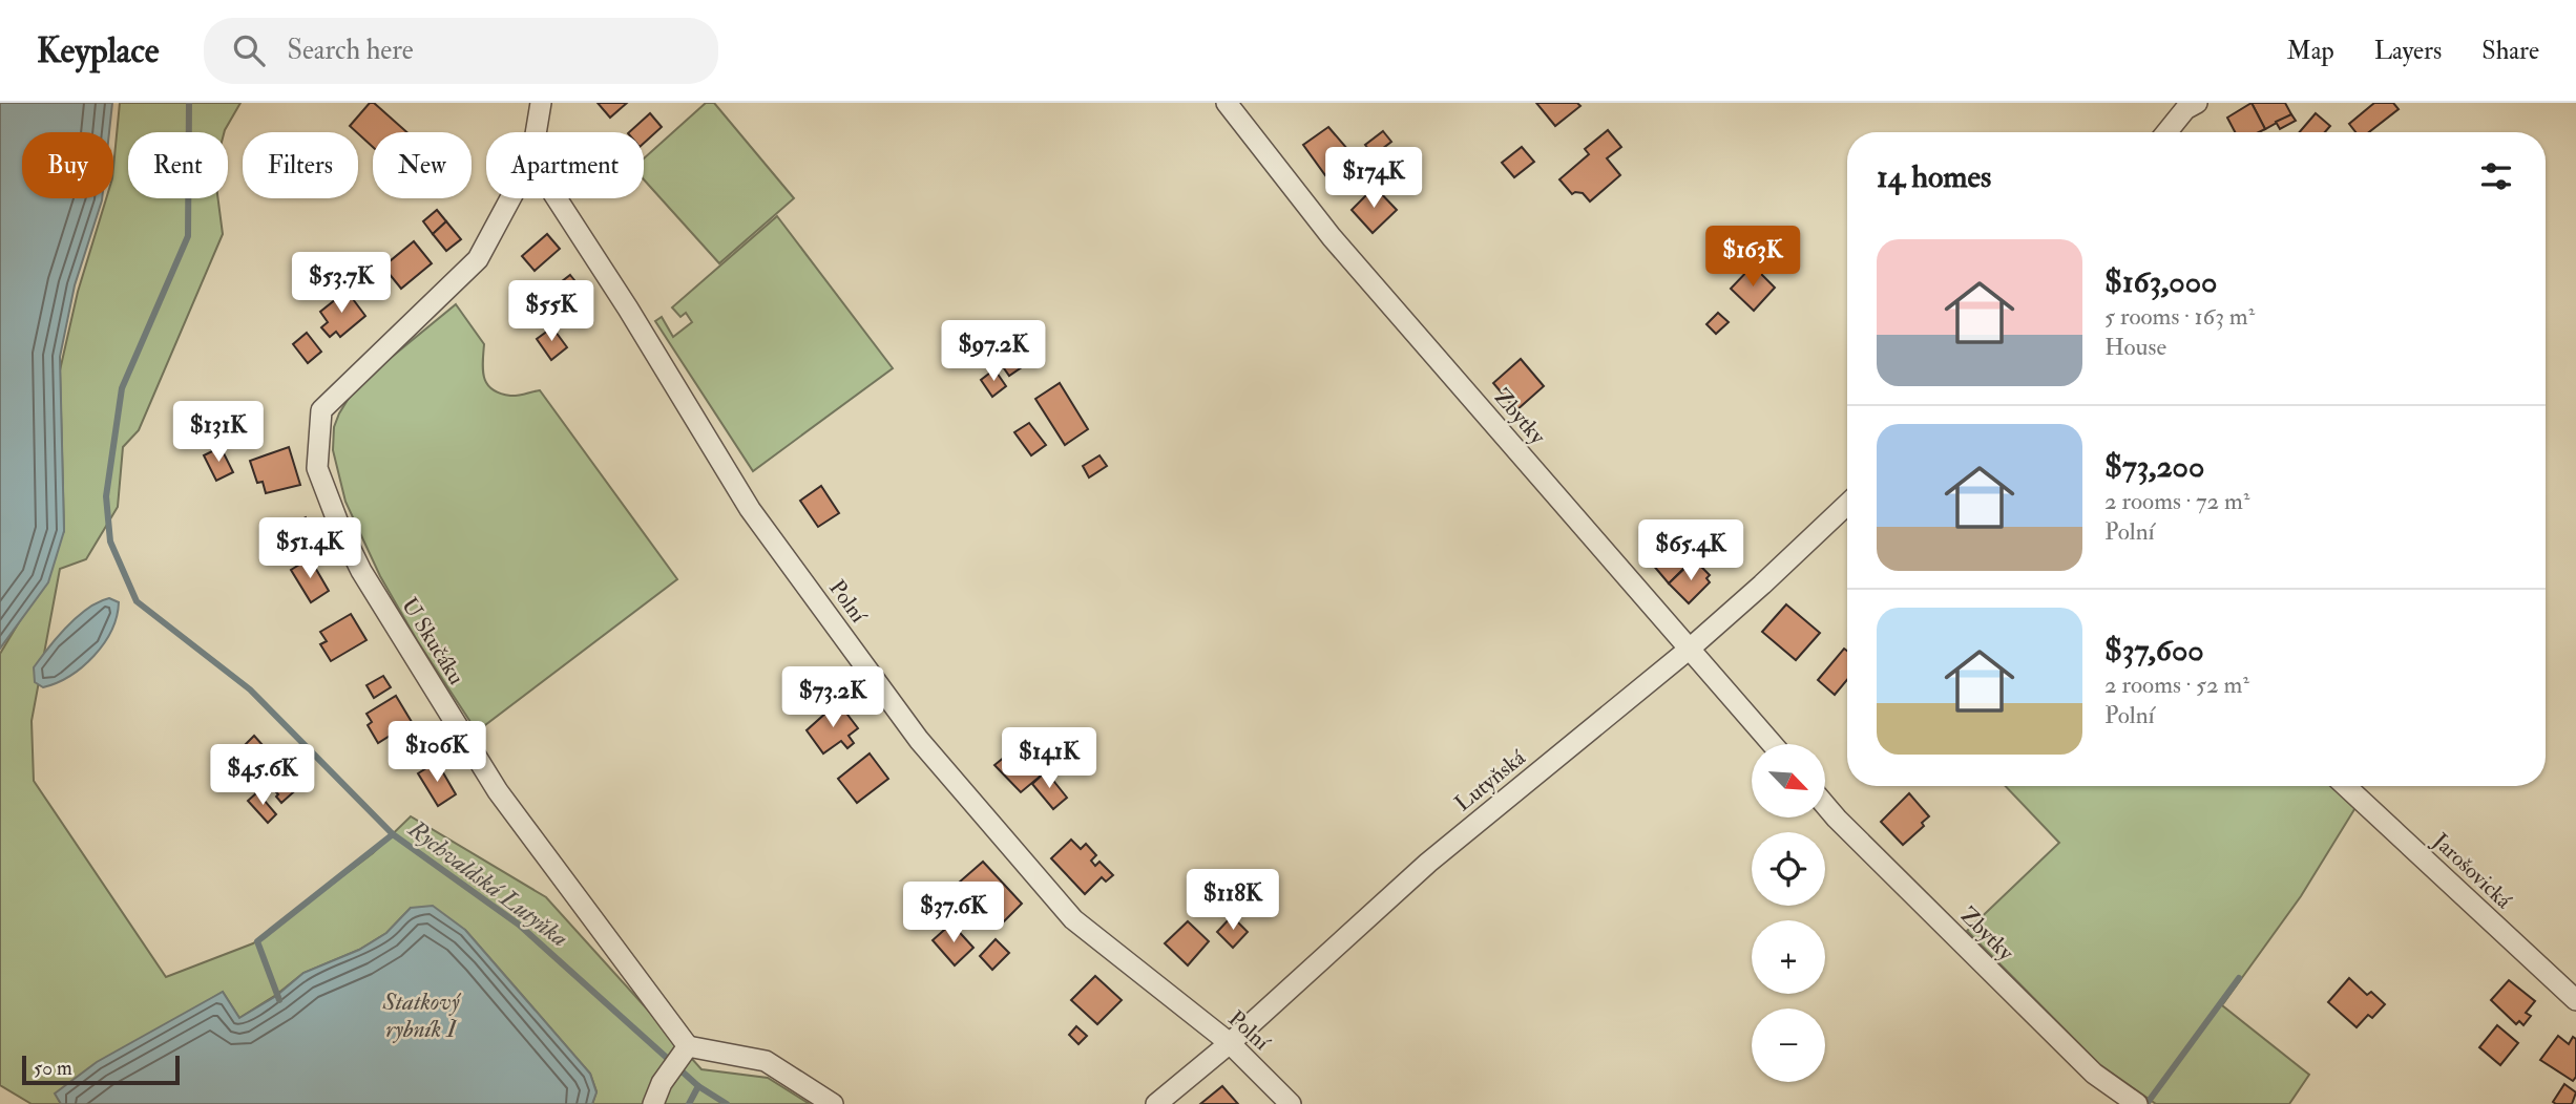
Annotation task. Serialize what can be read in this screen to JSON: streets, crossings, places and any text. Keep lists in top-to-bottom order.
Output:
{
  "streets": {
    "street": [
      "Zbytky",
      "Polní",
      "U Skučáku",
      "Lutyňská",
      "Jarošovická"
    ]
  },
  "crossings": [
    ["Zbytky", "Lutyňská"],
    ["Polní", "Lutyňská"]
  ],
  "water": ["Rychvaldská Lutyňka", "Statkový rybník I"],
  "scale_bar": "50 m",
  "north": "bottom right",
  "page": {
    "header": "Keyplace",
    "search": "Search here",
    "nav": ["Map", "Layers", "Share"],
    "chip": [
      "Buy",
      "Rent",
      "Filters",
      "New",
      "Apartment"
    ],
    "heading": "14 homes",
    "price": [
      "$174K",
      "$163K",
      "$53.7K",
      "$55K",
      "$97.2K",
      "$131K",
      "$51.4K",
      "$65.4K",
      "$73.2K",
      "$106K",
      "$141K",
      "$45.6K",
      "$118K",
      "$37.6K"
    ],
    "list": [
      {
        "name": "$163,000",
        "note": "5 rooms · 163 m² · House"
      },
      {
        "name": "$73,200",
        "note": "2 rooms · 72 m² · Polní"
      },
      {
        "name": "$37,600",
        "note": "2 rooms · 52 m² · Polní"
      }
    ],
    "map_buttons": ["+", "−"],
    "scale": "50 m"
  }
}
